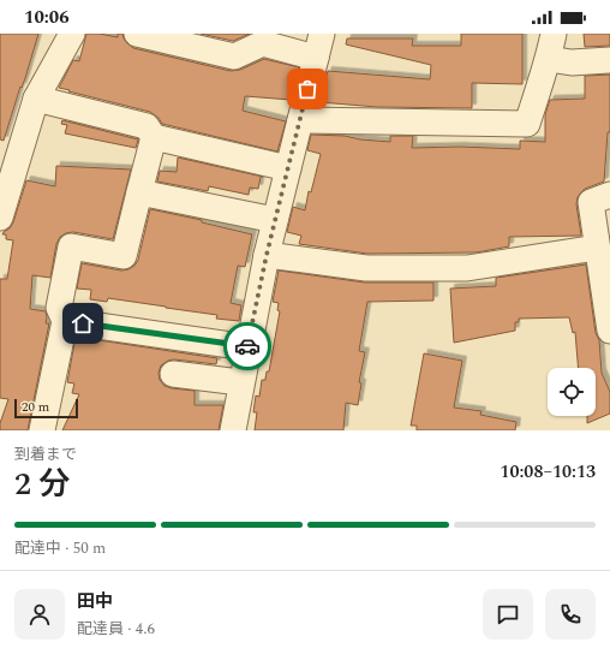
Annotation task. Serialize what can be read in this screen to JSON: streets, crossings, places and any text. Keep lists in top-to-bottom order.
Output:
{
  "scale_bar": "20 m",
  "page": {
    "status": "10:06",
    "scale": "20 m",
    "heading": ["2 分", "到着まで", "10:08–10:13"],
    "panel": ["田中", "配達員 · 4.6"],
    "bar": "配達中 · 50 m"
  }
}
